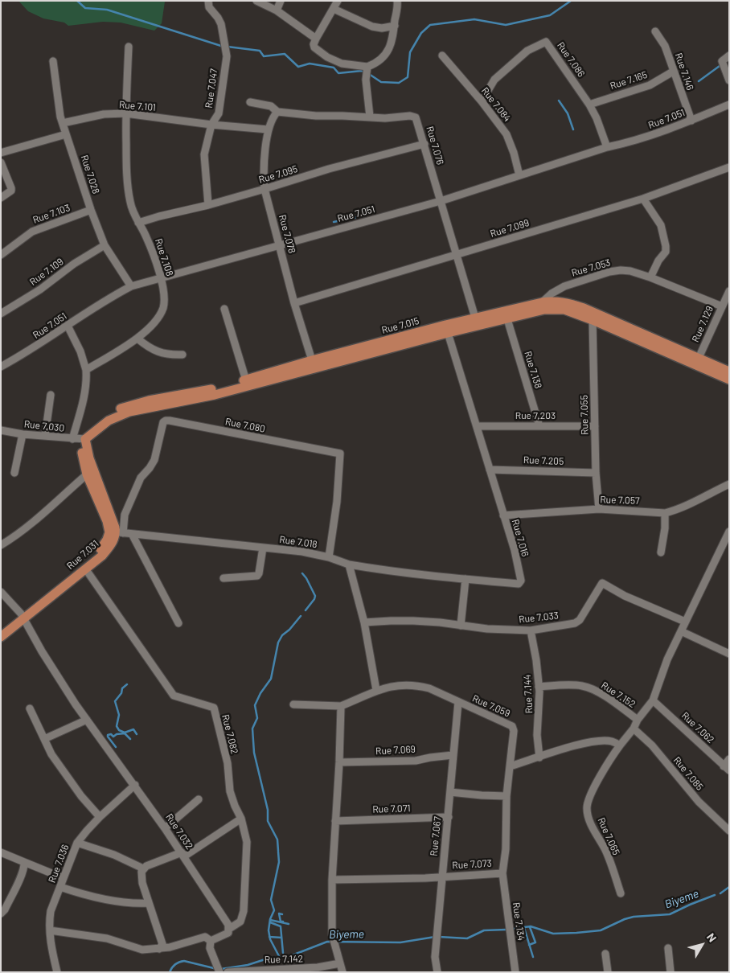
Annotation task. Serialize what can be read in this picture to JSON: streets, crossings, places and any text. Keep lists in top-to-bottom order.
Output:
{
  "streets": {
    "main road": ["Rue 7.015", "Rue 7.031"],
    "street": [
      "Rue 7.086",
      "Rue 7.146",
      "Rue 7.165",
      "Rue 7.047",
      "Rue 7.084",
      "Rue 7.101",
      "Rue 7.051",
      "Rue 7.076",
      "Rue 7.028",
      "Rue 7.095",
      "Rue 7.103",
      "Rue 7.099",
      "Rue 7.078",
      "Rue 7.108",
      "Rue 7.053",
      "Rue 7.109",
      "Rue 7.129",
      "Rue 7.138",
      "Rue 7.055",
      "Rue 7.203",
      "Rue 7.080",
      "Rue 7.030",
      "Rue 7.205",
      "Rue 7.057",
      "Rue 7.016",
      "Rue 7.018",
      "Rue 7.033",
      "Rue 7.144",
      "Rue 7.152",
      "Rue 7.059",
      "Rue 7.062",
      "Rue 7.082",
      "Rue 7.069",
      "Rue 7.085",
      "Rue 7.071",
      "Rue 7.032",
      "Rue 7.067",
      "Rue 7.065",
      "Rue 7.036",
      "Rue 7.073",
      "Rue 7.134",
      "Rue 7.142"
    ]
  },
  "crossings": [
    ["Rue 7.086", "Rue 7.165"],
    ["Rue 7.086", "Rue 7.084"],
    ["Rue 7.086", "Rue 7.051"],
    ["Rue 7.146", "Rue 7.165"],
    ["Rue 7.146", "Rue 7.051"],
    ["Rue 7.047", "Rue 7.101"],
    ["Rue 7.047", "Rue 7.095"],
    ["Rue 7.084", "Rue 7.051"],
    ["Rue 7.101", "Rue 7.028"],
    ["Rue 7.101", "Rue 7.078"],
    ["Rue 7.101", "Rue 7.108"],
    ["Rue 7.051", "Rue 7.076"],
    ["Rue 7.051", "Rue 7.028"],
    ["Rue 7.051", "Rue 7.078"],
    ["Rue 7.051", "Rue 7.108"],
    ["Rue 7.076", "Rue 7.095"],
    ["Rue 7.076", "Rue 7.099"],
    ["Rue 7.076", "Rue 7.078"],
    ["Rue 7.076", "Rue 7.015"],
    ["Rue 7.028", "Rue 7.103"],
    ["Rue 7.028", "Rue 7.109"],
    ["Rue 7.095", "Rue 7.078"],
    ["Rue 7.095", "Rue 7.108"],
    ["Rue 7.099", "Rue 7.078"],
    ["Rue 7.078", "Rue 7.015"],
    ["Rue 7.053", "Rue 7.129"],
    ["Rue 7.053", "Rue 7.015"],
    ["Rue 7.129", "Rue 7.015"],
    ["Rue 7.015", "Rue 7.138"],
    ["Rue 7.015", "Rue 7.055"],
    ["Rue 7.015", "Rue 7.030"],
    ["Rue 7.015", "Rue 7.016"],
    ["Rue 7.015", "Rue 7.031"],
    ["Rue 7.138", "Rue 7.203"],
    ["Rue 7.055", "Rue 7.203"],
    ["Rue 7.055", "Rue 7.205"],
    ["Rue 7.055", "Rue 7.057"],
    ["Rue 7.203", "Rue 7.016"],
    ["Rue 7.080", "Rue 7.018"],
    ["Rue 7.080", "Rue 7.031"],
    ["Rue 7.030", "Rue 7.031"],
    ["Rue 7.205", "Rue 7.016"],
    ["Rue 7.057", "Rue 7.016"],
    ["Rue 7.016", "Rue 7.018"],
    ["Rue 7.018", "Rue 7.031"],
    ["Rue 7.031", "Rue 7.082"],
    ["Rue 7.031", "Rue 7.032"],
    ["Rue 7.033", "Rue 7.144"],
    ["Rue 7.144", "Rue 7.152"],
    ["Rue 7.059", "Rue 7.067"],
    ["Rue 7.059", "Rue 7.073"],
    ["Rue 7.069", "Rue 7.067"],
    ["Rue 7.071", "Rue 7.067"],
    ["Rue 7.032", "Rue 7.036"],
    ["Rue 7.067", "Rue 7.073"],
    ["Rue 7.073", "Rue 7.134"]
  ],
  "water": ["Biyeme"],
  "north": "top right"
}
